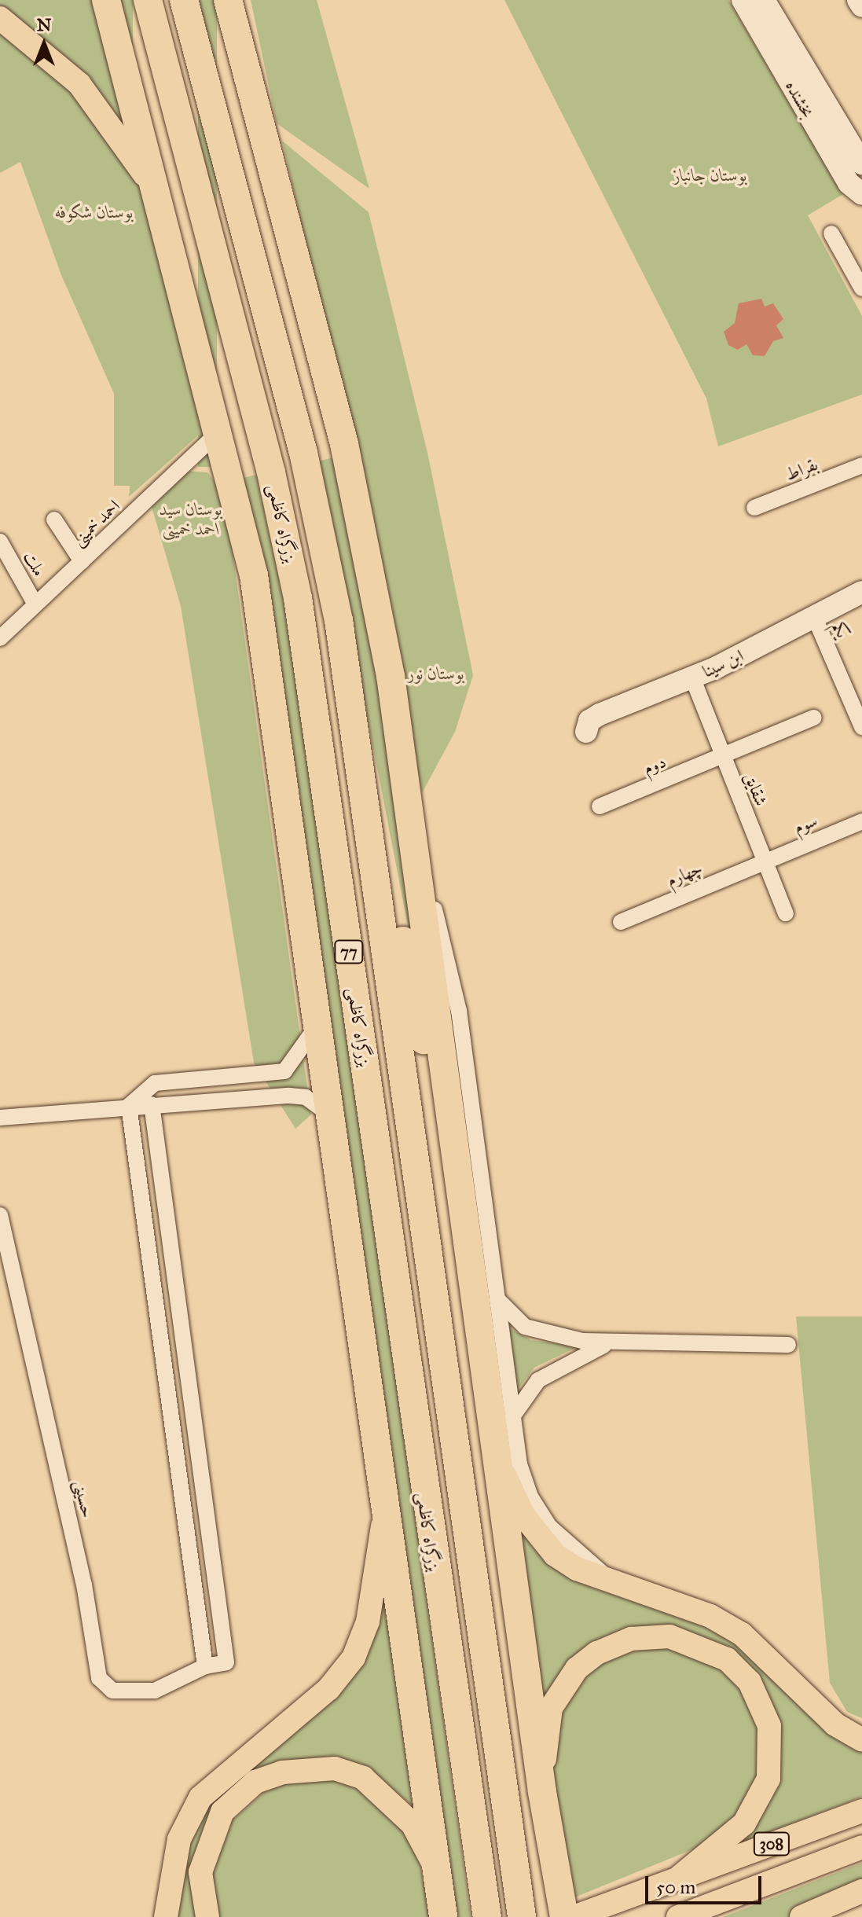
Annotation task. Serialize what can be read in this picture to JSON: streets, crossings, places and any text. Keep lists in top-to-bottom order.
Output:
{
  "streets": {
    "highway": ["بزرگراه کاظمی", "77"],
    "main road": ["بخشنده", "ابن سینا", "308"],
    "street": [
      "بقراط",
      "احمد خمینی",
      "ملت",
      "یکم",
      "دوم",
      "شقایق",
      "سوم",
      "چهارم",
      "حسینی"
    ]
  },
  "crossings": [
    ["احمد خمینی", "ملت"],
    ["یکم", "ابن سینا"],
    ["ابن سینا", "شقایق"],
    ["دوم", "شقایق"],
    ["شقایق", "سوم"],
    ["شقایق", "چهارم"],
    ["سوم", "چهارم"]
  ],
  "parks": [
    "بوستان جانباز",
    "بوستان شکوفه",
    "بوستان سید احمد خمینی",
    "بوستان نور"
  ],
  "scale_bar": "50 m",
  "north": "top"
}
